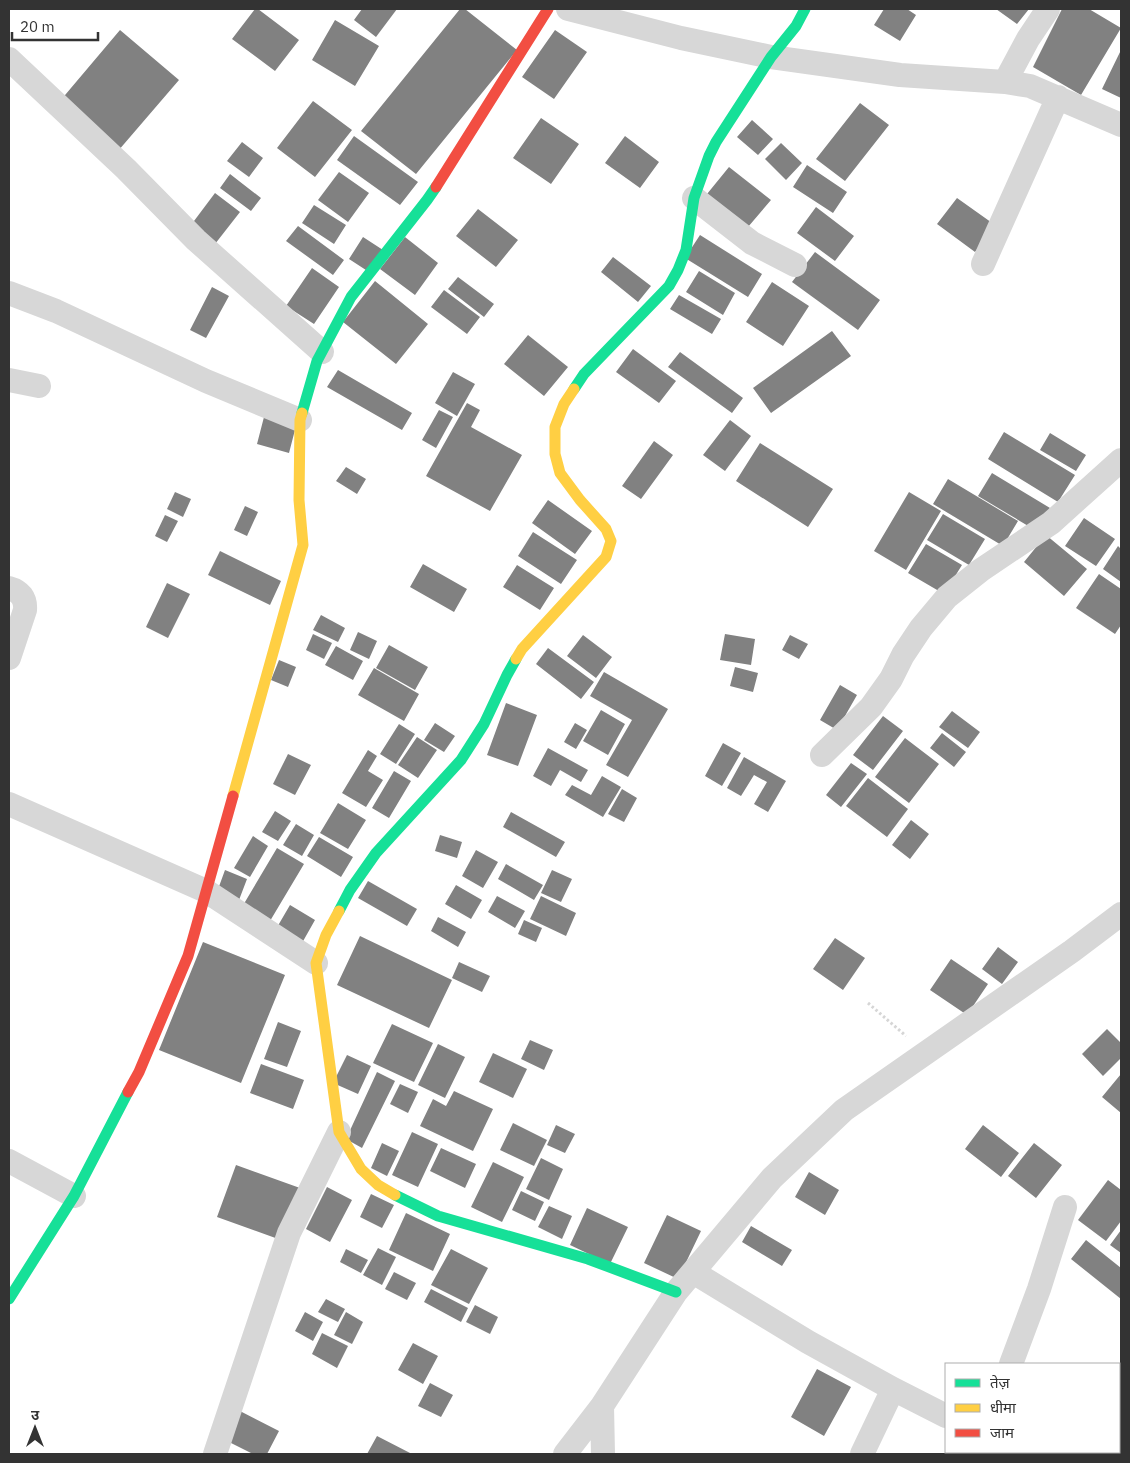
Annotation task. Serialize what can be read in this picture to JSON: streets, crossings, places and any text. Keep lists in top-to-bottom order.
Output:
{
  "legend": ["तेज़", "धीमा", "जाम"],
  "scale_bar": "20 m",
  "north": "top"
}
